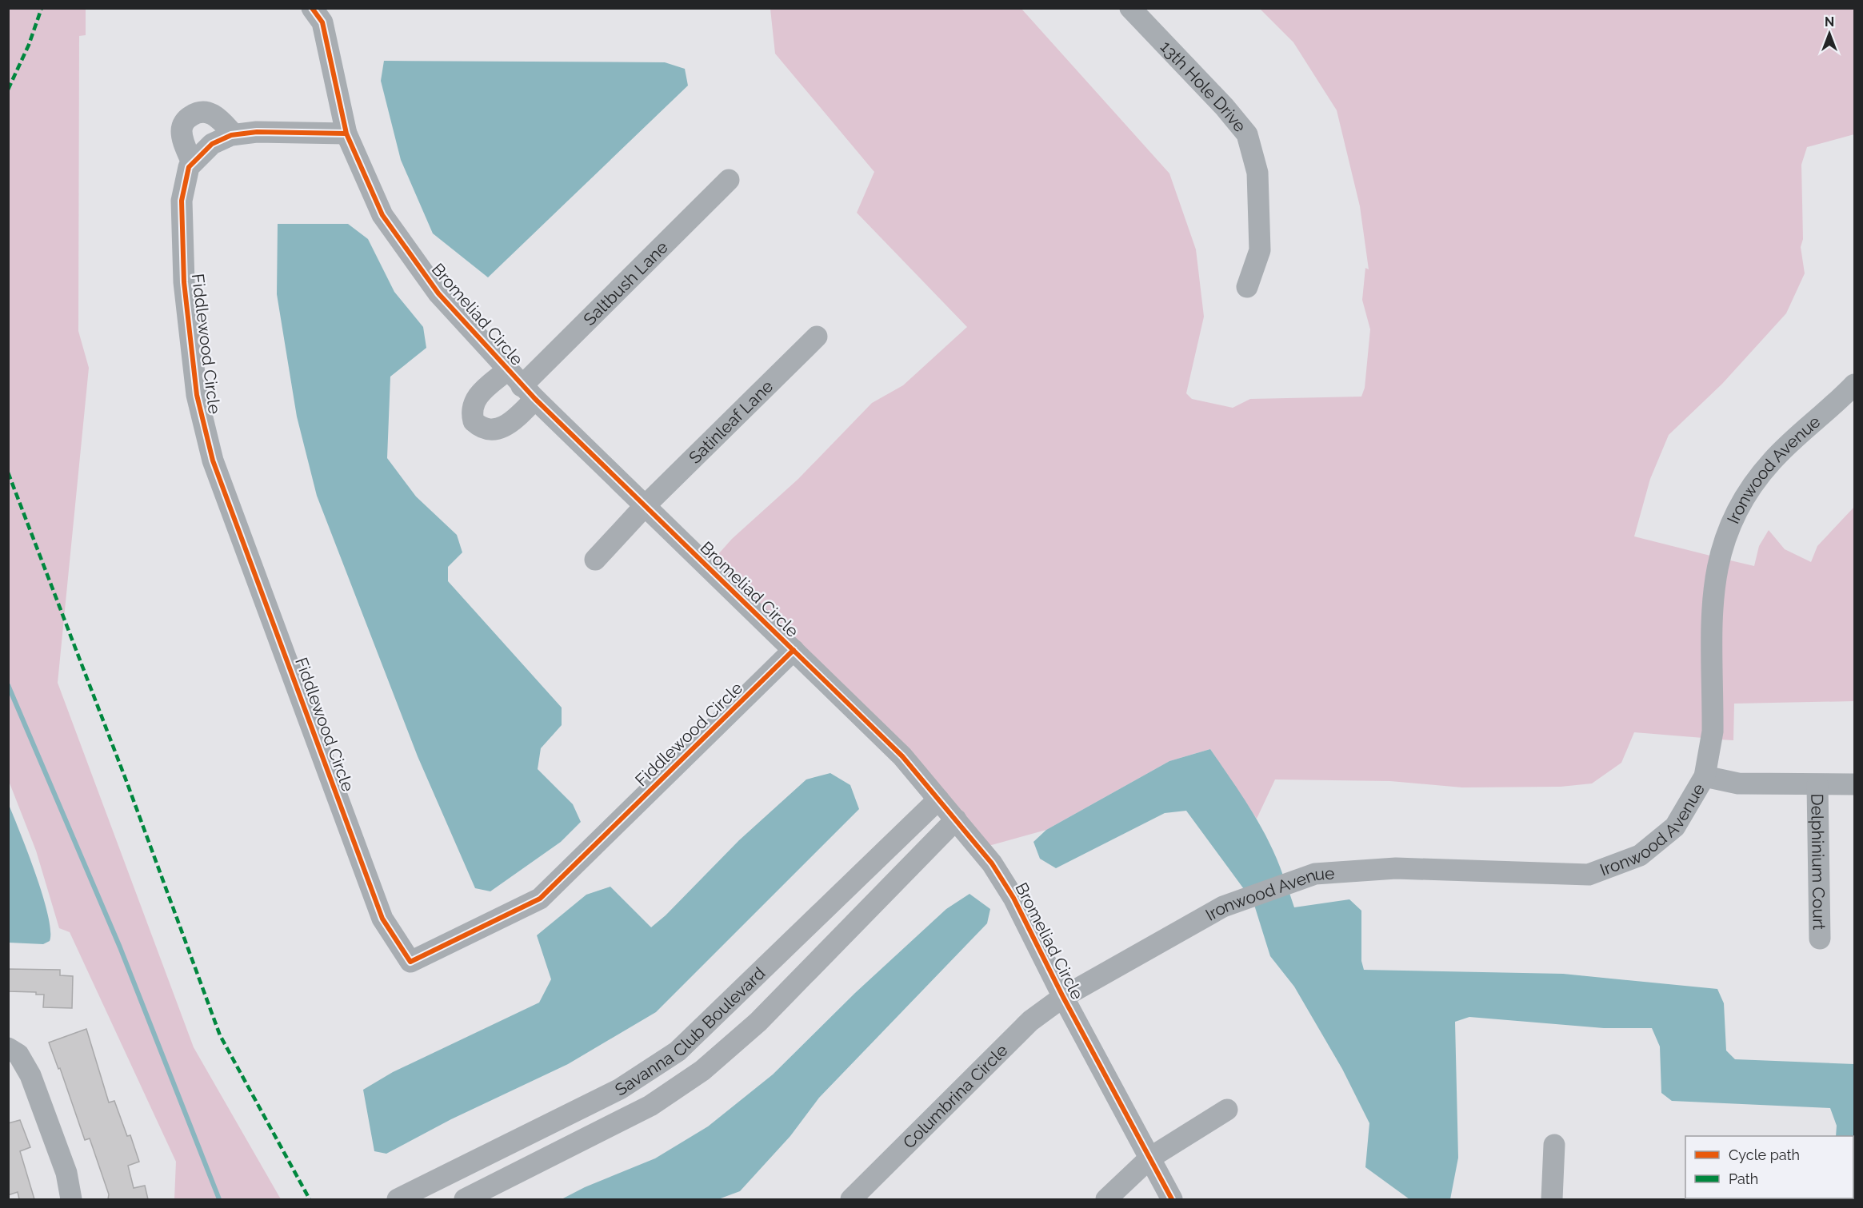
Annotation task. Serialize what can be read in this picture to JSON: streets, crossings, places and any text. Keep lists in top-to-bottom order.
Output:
{
  "streets": {
    "street": [
      "13th Hole Drive",
      "Saltbush Lane",
      "Bromeliad Circle",
      "Fiddlewood Circle",
      "Satinleaf Lane",
      "Ironwood Avenue",
      "Delphinium Court",
      "Savanna Club Boulevard",
      "Columbrina Circle"
    ]
  },
  "crossings": [
    ["Saltbush Lane", "Bromeliad Circle"],
    ["Bromeliad Circle", "Fiddlewood Circle"],
    ["Bromeliad Circle", "Satinleaf Lane"],
    ["Bromeliad Circle", "Ironwood Avenue"],
    ["Bromeliad Circle", "Savanna Club Boulevard"],
    ["Bromeliad Circle", "Columbrina Circle"],
    ["Ironwood Avenue", "Columbrina Circle"]
  ],
  "legend": ["Cycle path", "Path"],
  "north": "top"
}
